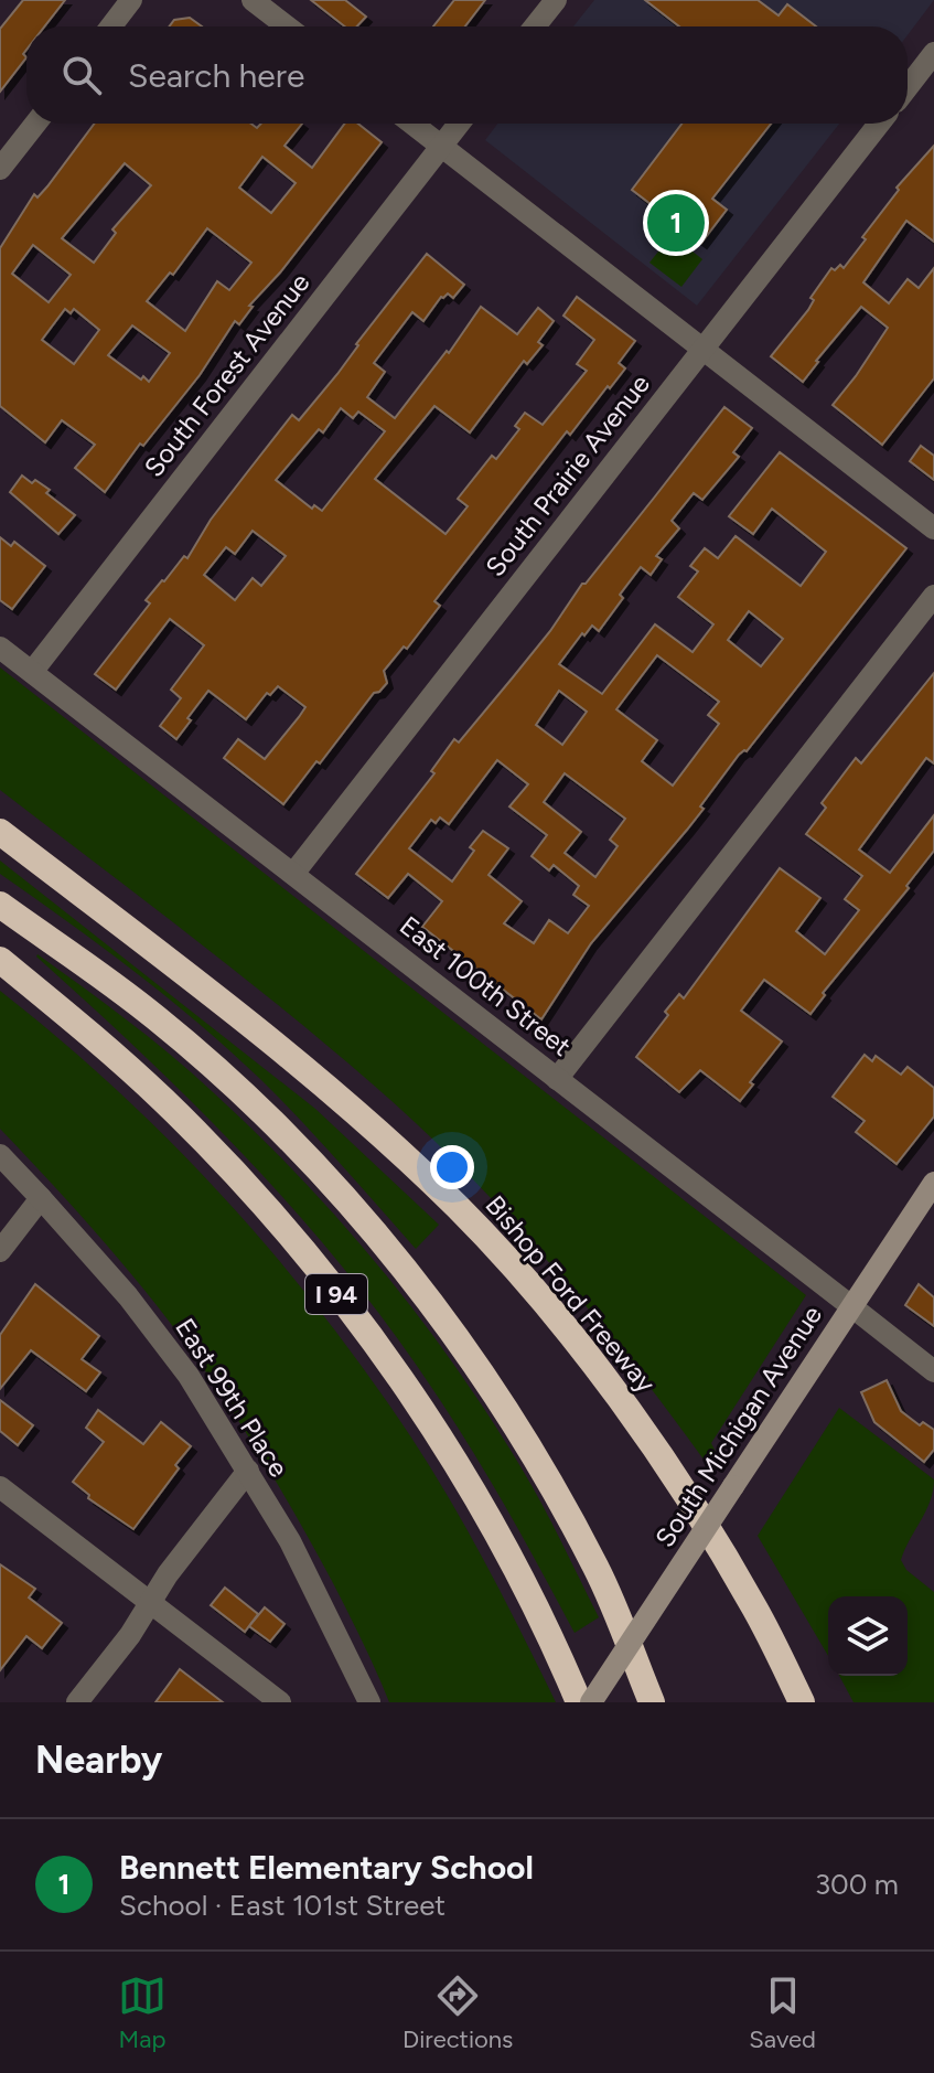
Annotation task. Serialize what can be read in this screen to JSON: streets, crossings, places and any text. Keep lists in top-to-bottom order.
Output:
{
  "streets": {
    "highway": ["I 94", "Bishop Ford Freeway"],
    "main road": ["South Michigan Avenue"],
    "street": [
      "South Forest Avenue",
      "South Prairie Avenue",
      "East 100th Street",
      "East 99th Place"
    ]
  },
  "crossings": [
    ["South Forest Avenue", "East 100th Street"],
    ["South Prairie Avenue", "East 100th Street"],
    ["East 100th Street", "South Michigan Avenue"]
  ],
  "page": {
    "search": "Search here",
    "pins": "1",
    "heading": "Nearby",
    "list": [
      {
        "mark": "1",
        "name": "Bennett Elementary School",
        "note": "School · East 101st Street",
        "value": "300 m"
      }
    ],
    "nav": ["Map", "Directions", "Saved"]
  }
}
